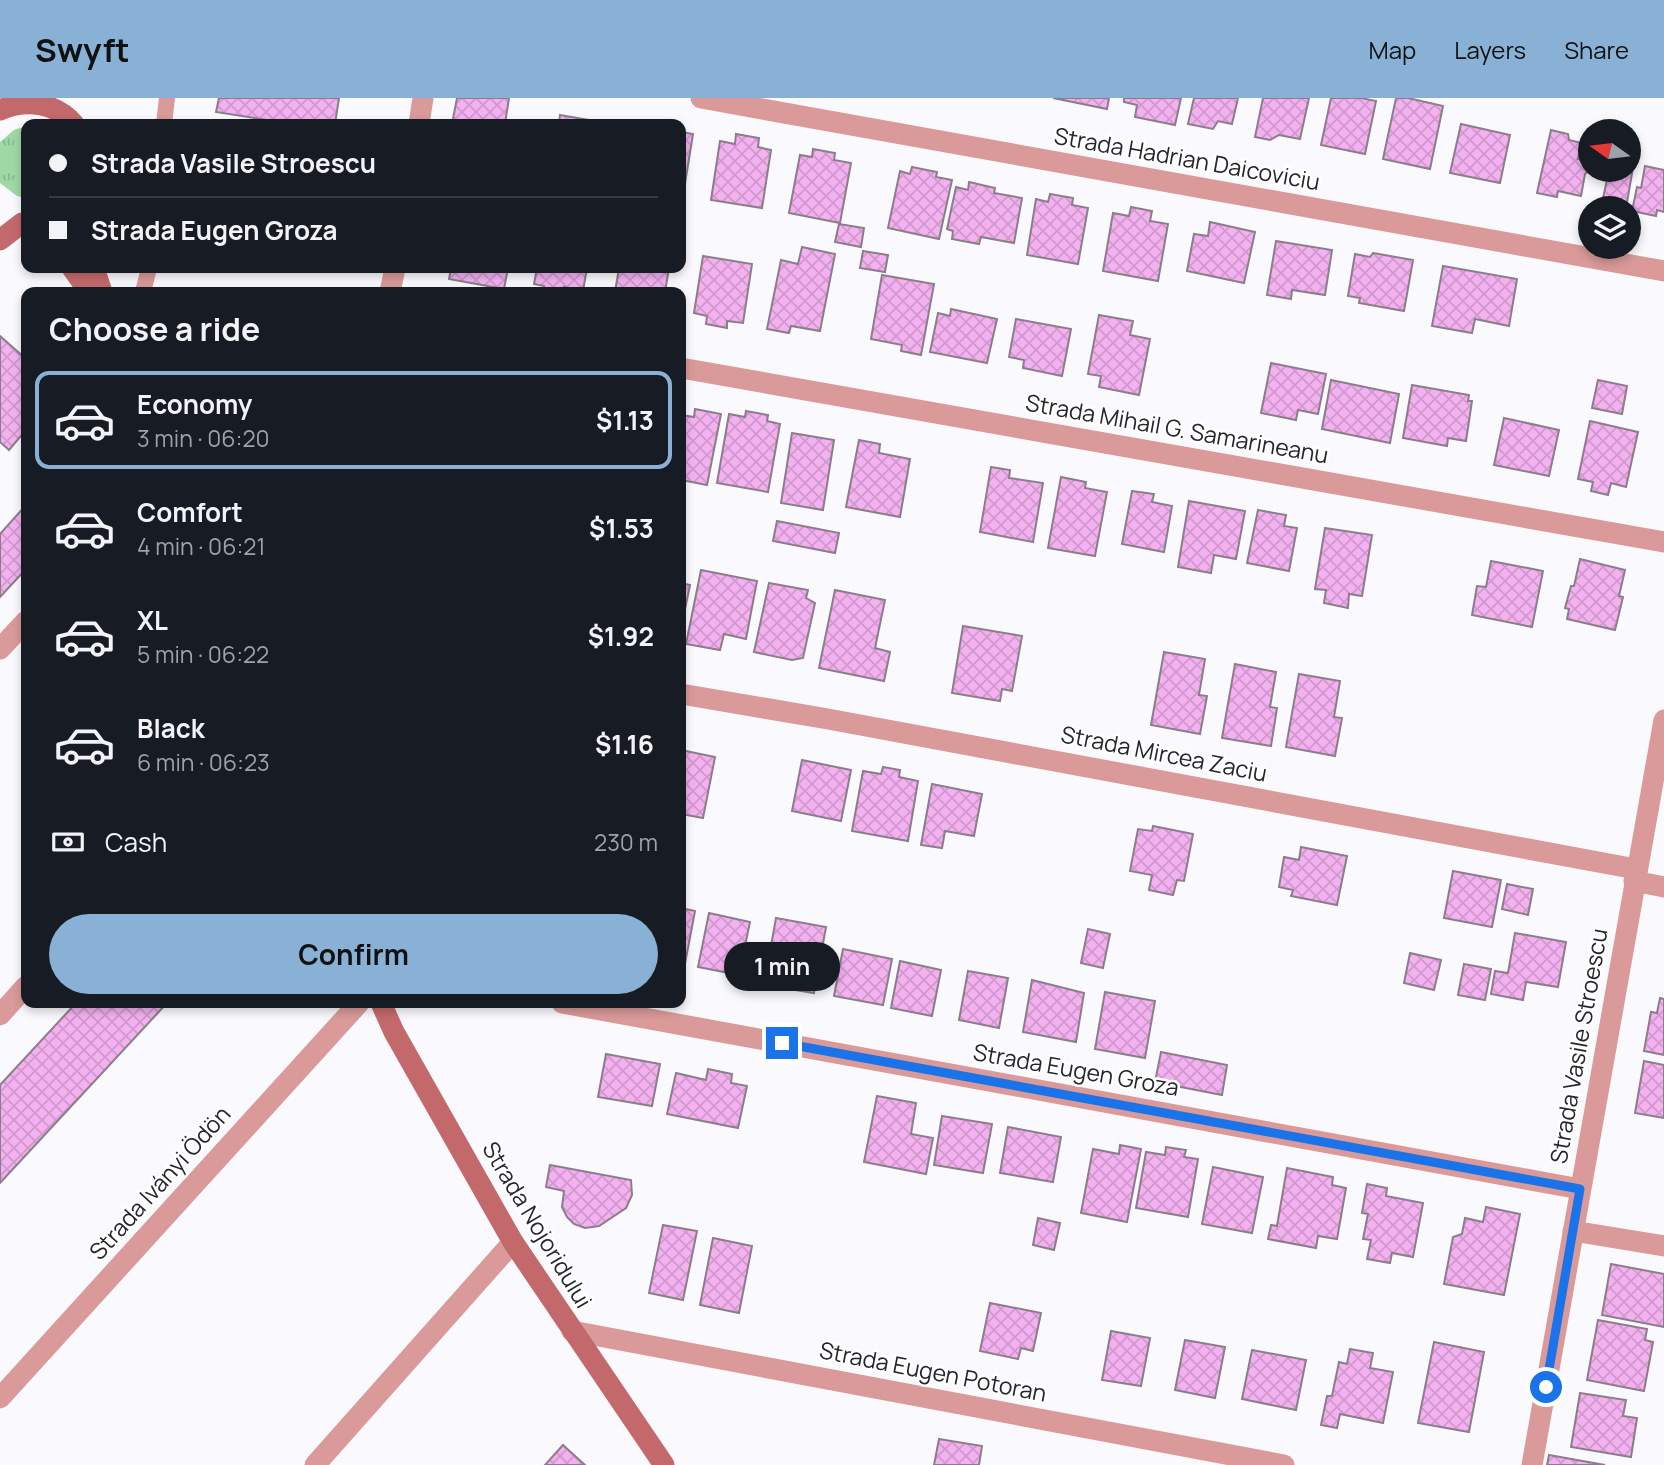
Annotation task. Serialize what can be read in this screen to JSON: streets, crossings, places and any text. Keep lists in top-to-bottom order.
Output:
{
  "streets": {
    "main road": ["Strada Nojoridului"],
    "street": [
      "Strada Hadrian Daicoviciu",
      "Strada Mihail G. Samarineanu",
      "Strada Mircea Zaciu",
      "Strada Vasile Stroescu",
      "Strada Eugen Groza",
      "Strada Iványi Ödön",
      "Strada Eugen Potoran"
    ]
  },
  "crossings": [
    ["Strada Mircea Zaciu", "Strada Vasile Stroescu"],
    ["Strada Vasile Stroescu", "Strada Eugen Groza"],
    ["Strada Nojoridului", "Strada Eugen Potoran"]
  ],
  "north": "left",
  "page": {
    "header": "Swyft",
    "nav": ["Map", "Layers", "Share"],
    "banner": ["Strada Vasile Stroescu", "Strada Eugen Groza"],
    "heading": "Choose a ride",
    "list": [
      {
        "name": "Economy",
        "note": "3 min · 06:20",
        "value": "$1.13"
      },
      {
        "name": "Comfort",
        "note": "4 min · 06:21",
        "value": "$1.53"
      },
      {
        "name": "XL",
        "note": "5 min · 06:22",
        "value": "$1.92"
      },
      {
        "name": "Black",
        "note": "6 min · 06:23",
        "value": "$1.16"
      }
    ],
    "pay": ["Cash", "230 m"],
    "buttons": "Confirm",
    "bubble": "1 min"
  }
}
